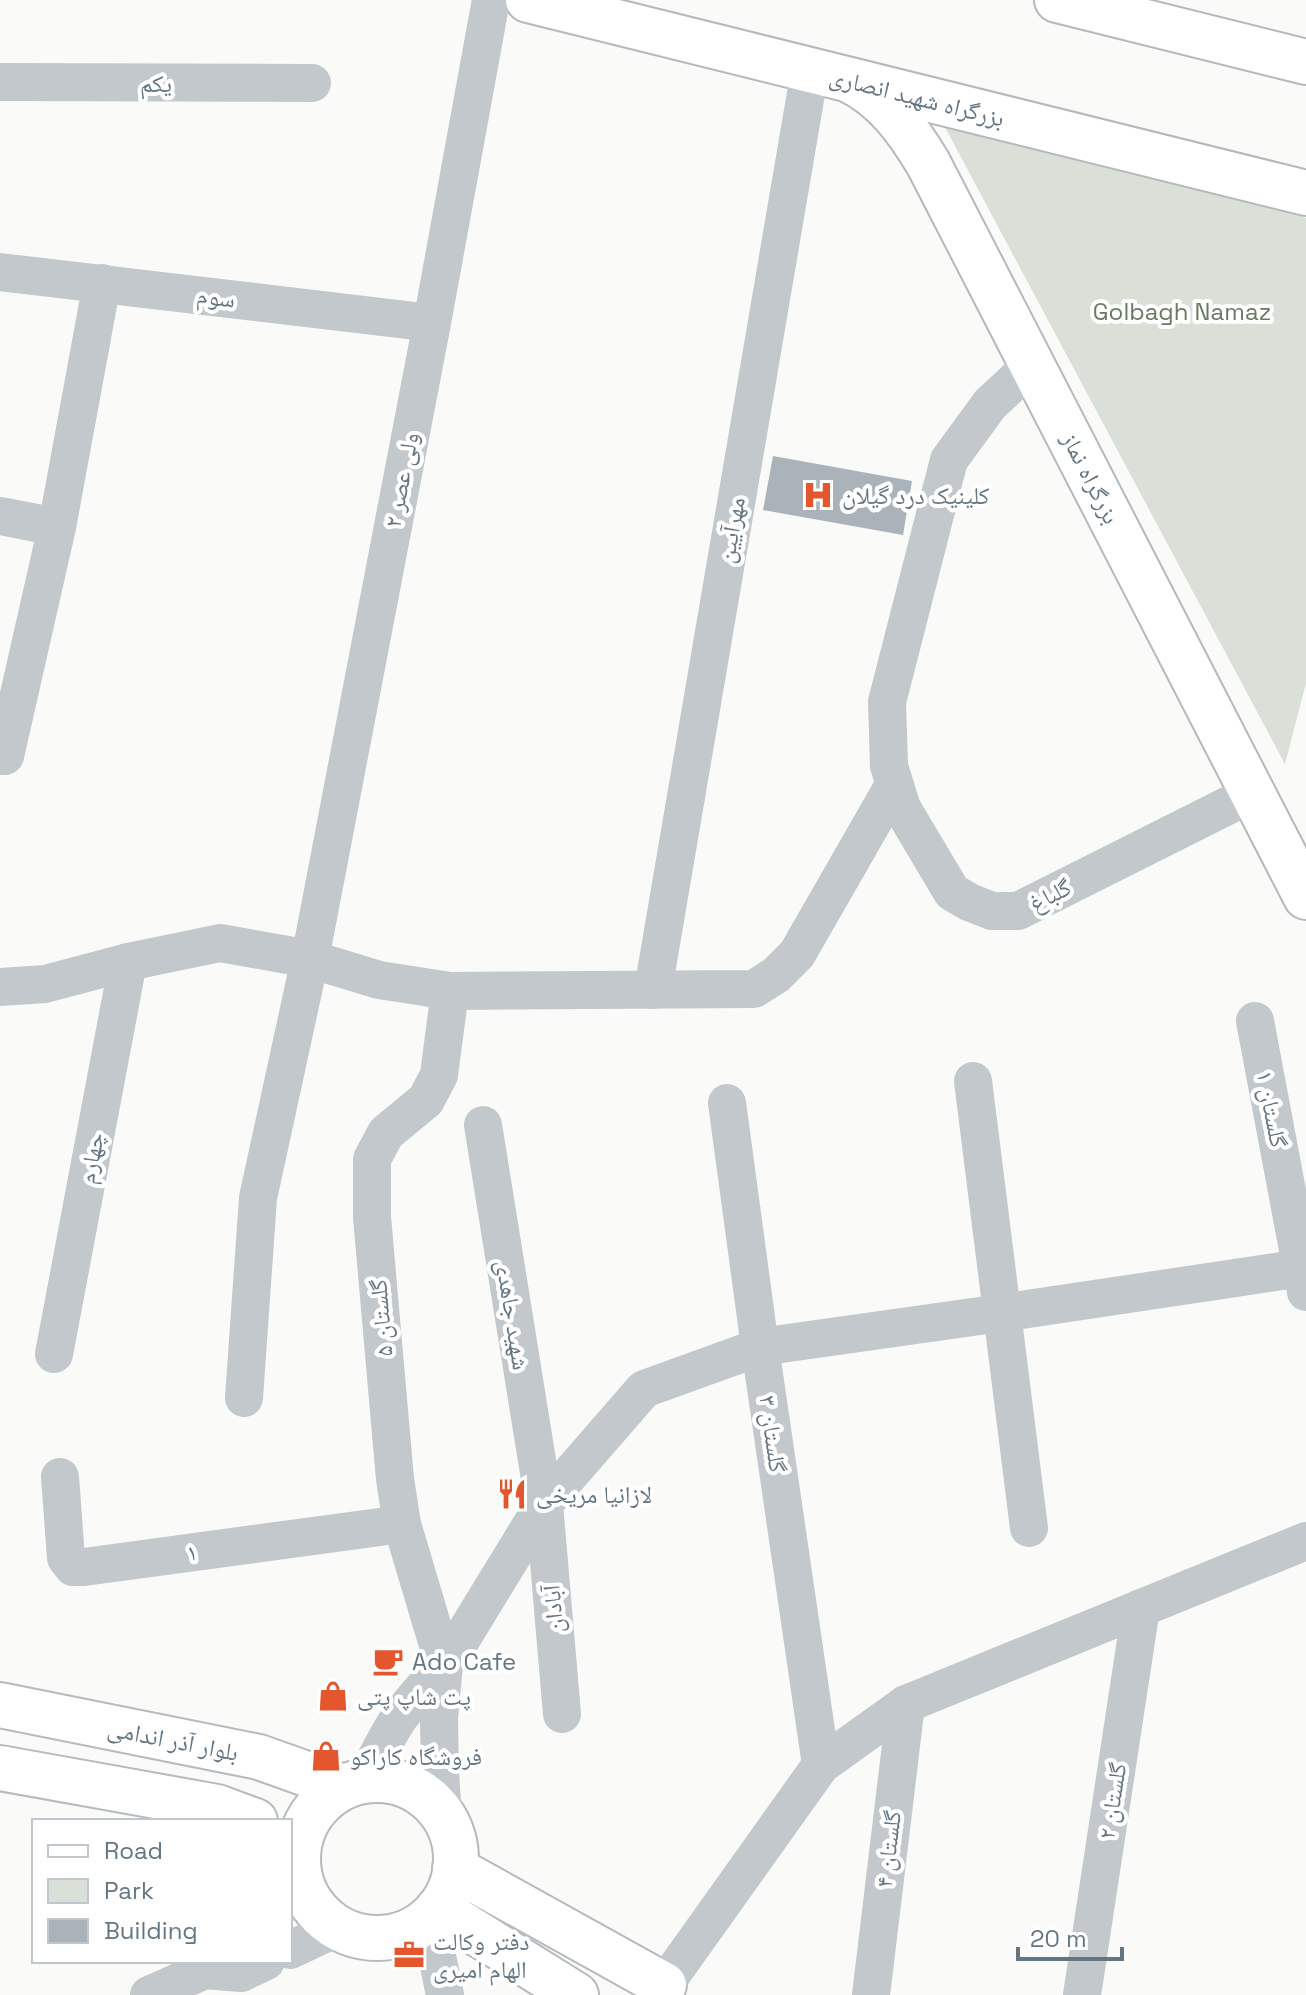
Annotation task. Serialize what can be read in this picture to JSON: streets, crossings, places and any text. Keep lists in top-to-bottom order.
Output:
{
  "streets": {
    "main road": ["بزرگراه شهید انصاری", "بزرگراه نماز", "بلوار آذر اندامی"],
    "street": [
      "یکم",
      "سوم",
      "ولی عصر ۲",
      "مهرآیین",
      "گلباغ",
      "گلستان ۱",
      "چهارم",
      "شهید جاهدی",
      "گلستان ۵",
      "گلستان ۳",
      "۱",
      "آبادان",
      "گلستان ۲",
      "گلستان ۴"
    ]
  },
  "crossings": [
    ["بزرگراه شهید انصاری", "بزرگراه نماز"],
    ["بزرگراه شهید انصاری", "مهرآیین"],
    ["سوم", "ولی عصر ۲"],
    ["بزرگراه نماز", "مهرآیین"],
    ["بزرگراه نماز", "گلباغ"],
    ["شهید جاهدی", "آبادان"],
    ["گلستان ۵", "۱"]
  ],
  "parks": ["Golbagh Namaz"],
  "places": {
    "hospital": ["کلینیک درد گیلان"],
    "restaurant": ["لازانیا مریخی"],
    "cafe": ["Ado Cafe"],
    "shop": ["پت شاپ پتی", "فروشگاه کاراکو"],
    "office": ["دفتر وکالت الهام امیری"]
  },
  "legend": ["Road", "Park", "Building"],
  "scale_bar": "20 m"
}
